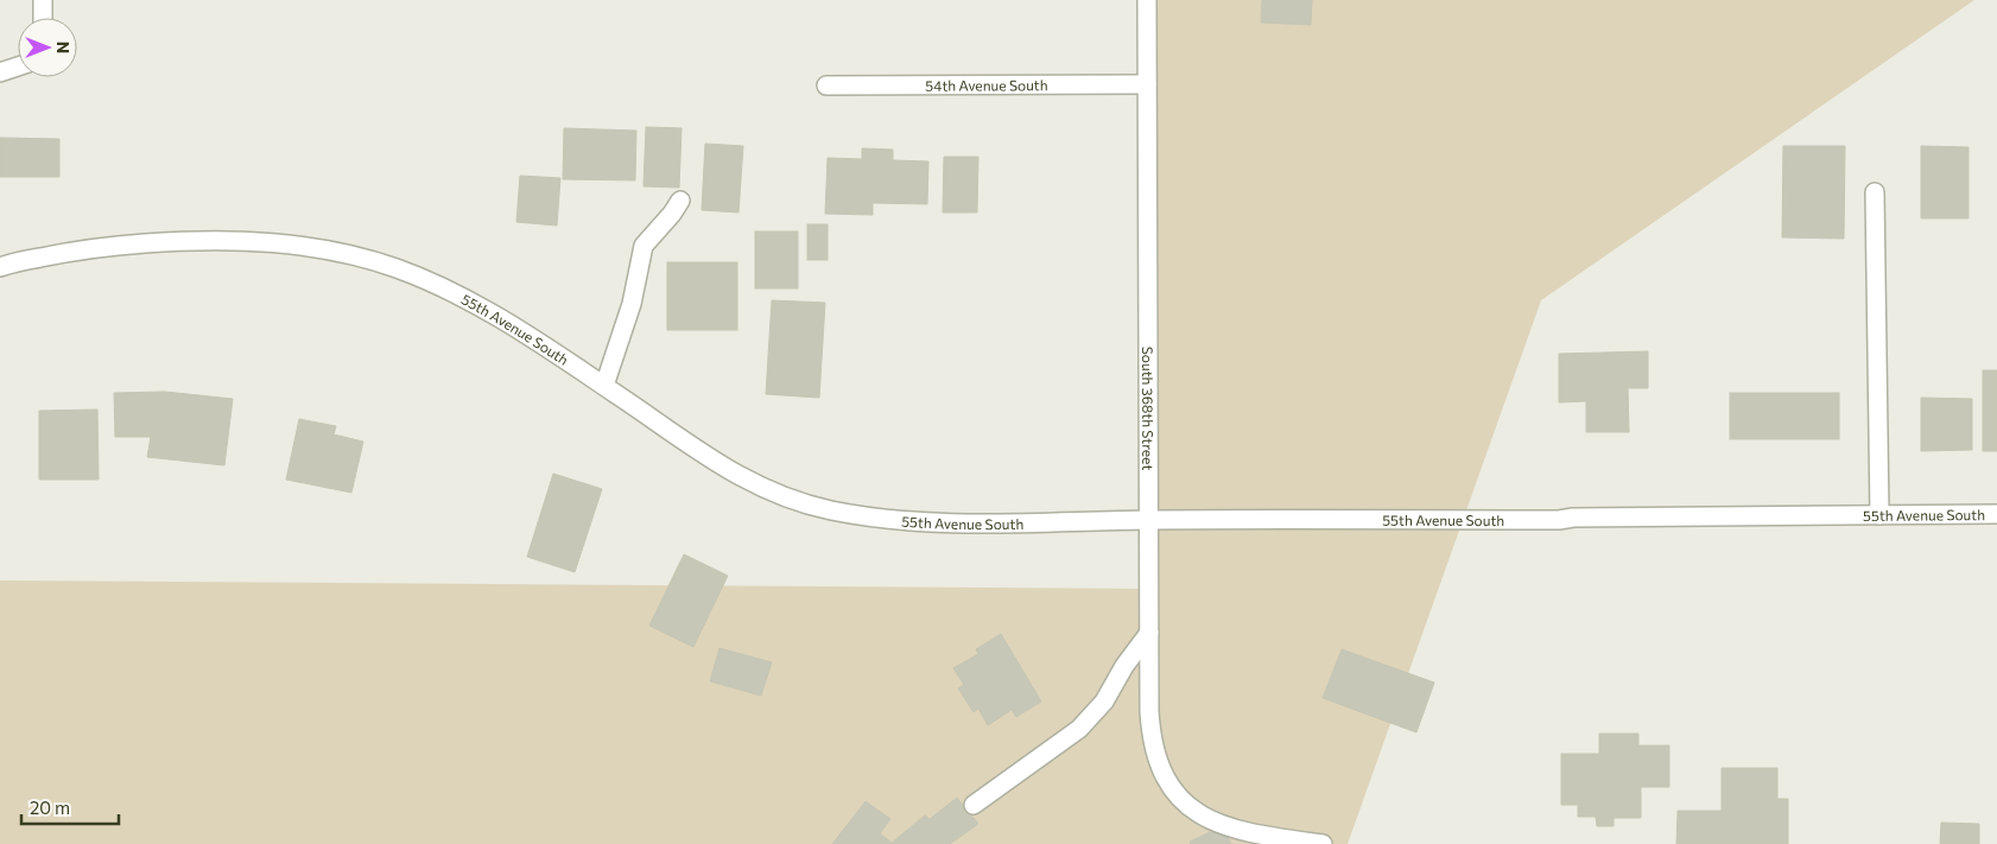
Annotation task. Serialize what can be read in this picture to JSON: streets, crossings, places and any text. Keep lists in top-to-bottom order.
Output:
{
  "streets": {
    "street": ["54th Avenue South", "55th Avenue South", "South 368th Street"]
  },
  "crossings": [
    ["54th Avenue South", "South 368th Street"],
    ["55th Avenue South", "South 368th Street"]
  ],
  "scale_bar": "20 m",
  "north": "right"
}
